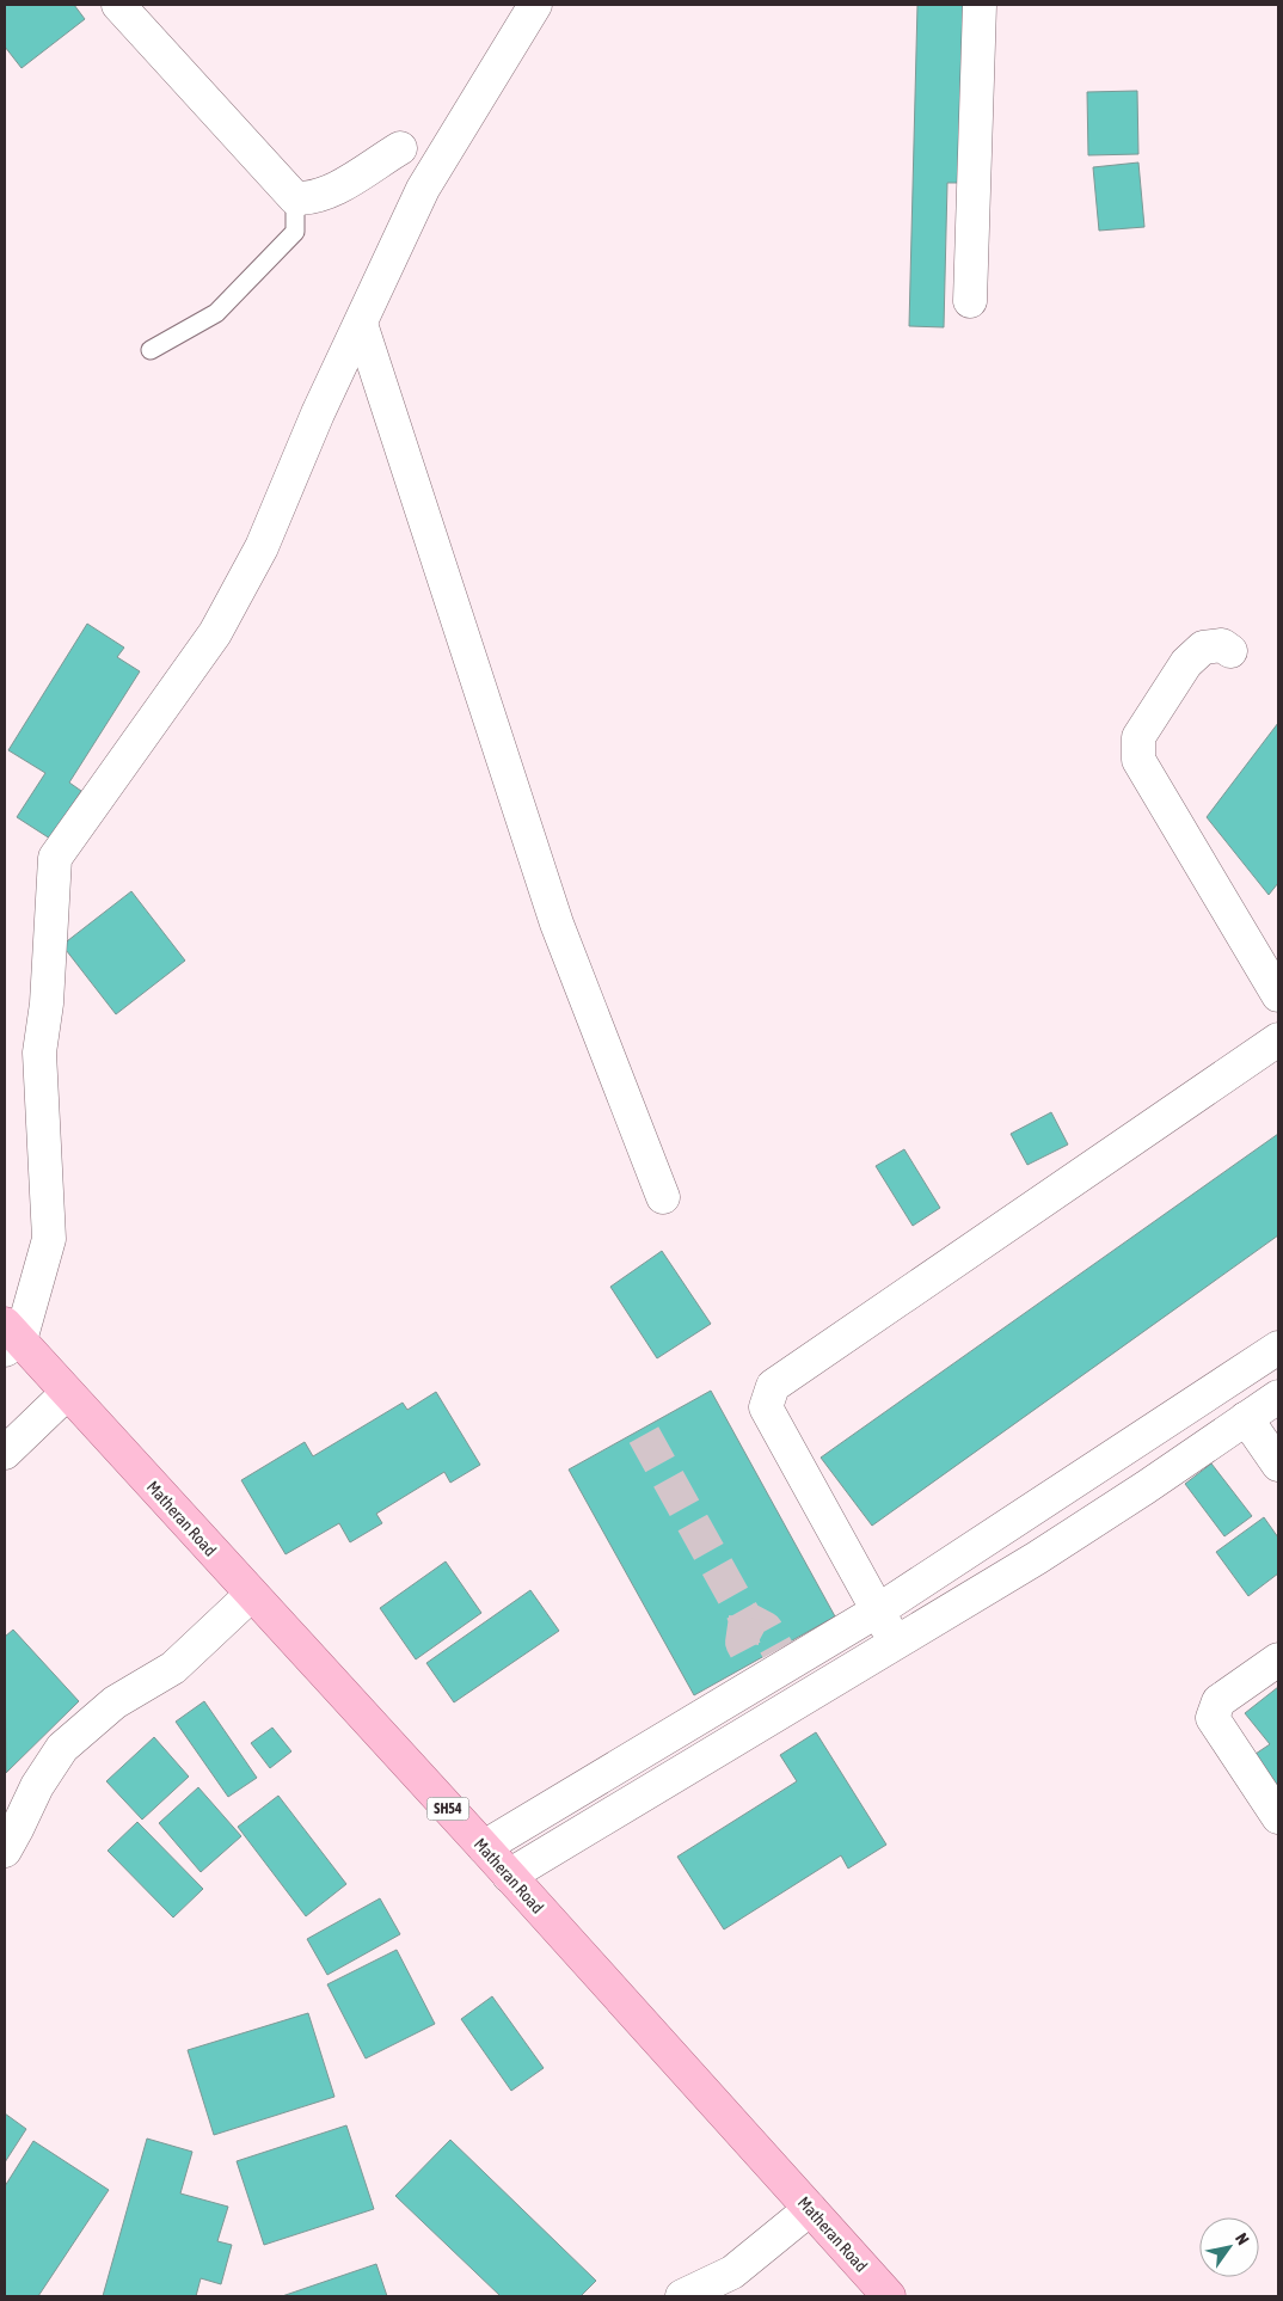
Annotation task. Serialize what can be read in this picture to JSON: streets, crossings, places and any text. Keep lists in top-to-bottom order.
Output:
{
  "streets": {
    "main road": ["Matheran Road", "SH54"]
  },
  "north": "top right"
}
